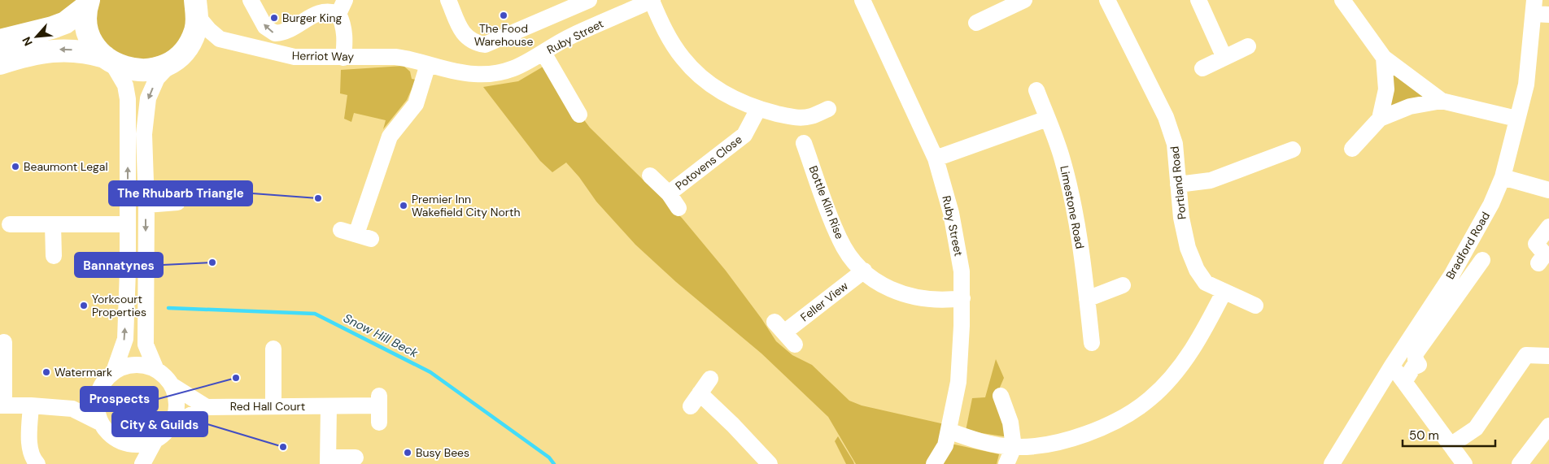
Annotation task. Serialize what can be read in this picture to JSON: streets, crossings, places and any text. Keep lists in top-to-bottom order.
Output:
{
  "streets": {
    "street": [
      "Ruby Street",
      "Herriot Way",
      "Potovens Close",
      "Portland Road",
      "Bottle Klin Rise",
      "Limestone Road",
      "Bradford Road",
      "Feller View",
      "Red Hall Court"
    ]
  },
  "crossings": [
    ["Ruby Street", "Herriot Way"],
    ["Ruby Street", "Bottle Klin Rise"],
    ["Bottle Klin Rise", "Feller View"]
  ],
  "water": ["Snow Hill Beck"],
  "places": [
    "The Food Warehouse",
    "Burger King",
    "Beaumont Legal",
    "The Rhubarb Triangle",
    "Premier Inn Wakefield City North",
    "Bannatynes",
    "Yorkcourt Properties",
    "Watermark",
    "Prospects",
    "City & Guilds",
    "Busy Bees"
  ],
  "scale_bar": "50 m",
  "north": "bottom left"
}
